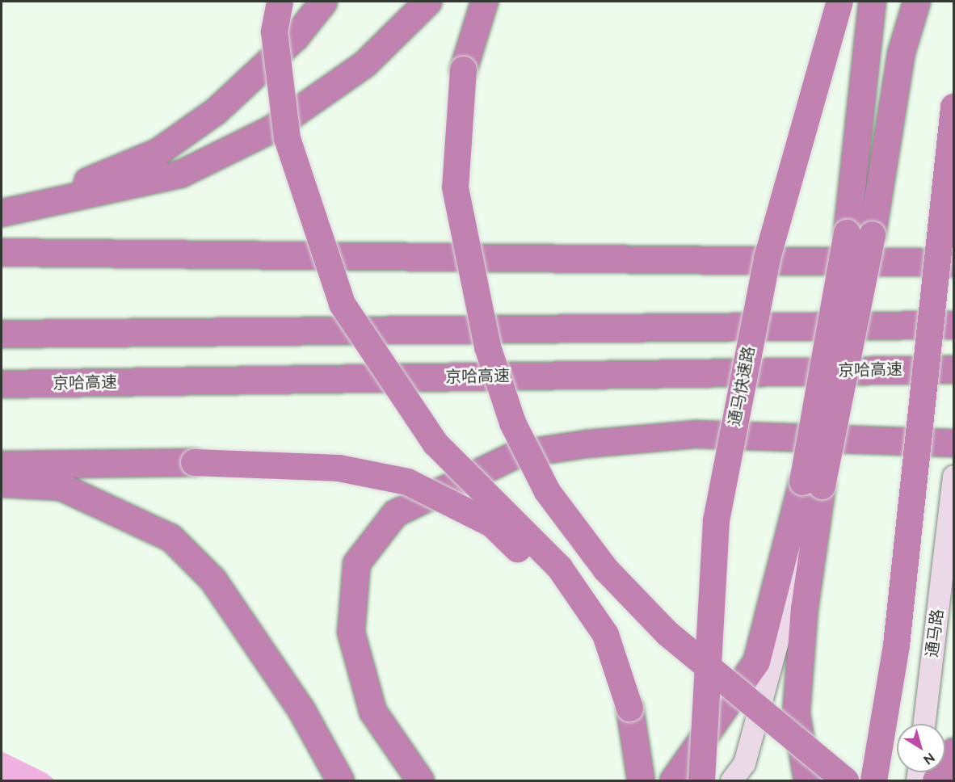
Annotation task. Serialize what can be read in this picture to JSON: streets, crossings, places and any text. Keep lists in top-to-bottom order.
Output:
{
  "streets": {
    "highway": ["京哈高速", "通马快速路"],
    "street": ["通马路"]
  },
  "north": "bottom right"
}
